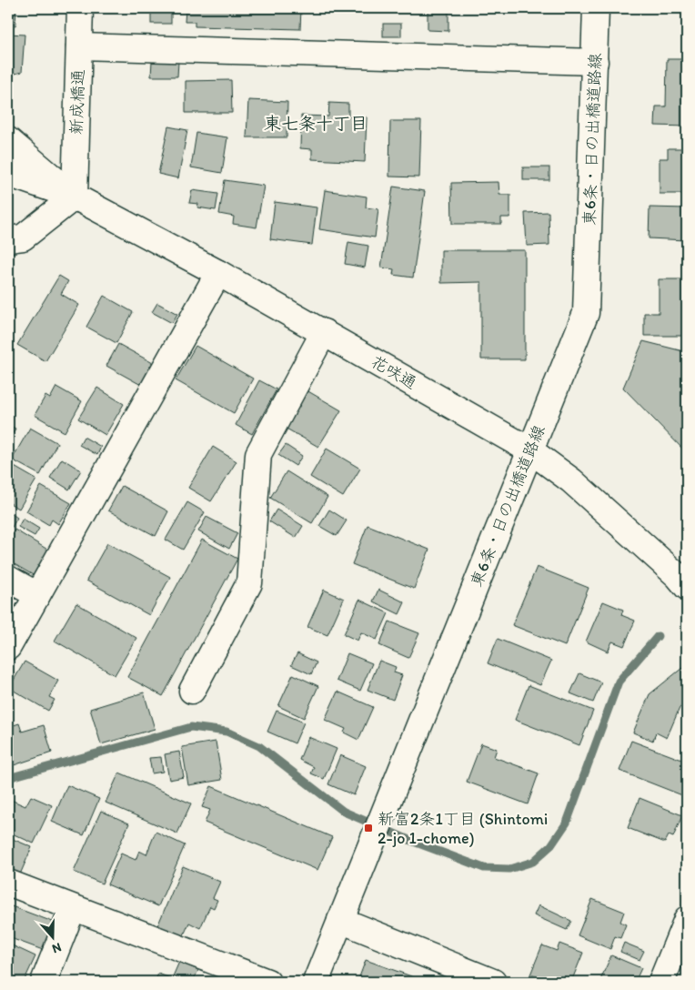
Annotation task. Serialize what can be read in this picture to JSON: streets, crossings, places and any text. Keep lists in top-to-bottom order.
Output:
{
  "streets": {
    "street": ["新成橋通", "東6条・日の出橋道路線", "花咲通"]
  },
  "crossings": [
    ["新成橋通", "花咲通"],
    ["東6条・日の出橋道路線", "花咲通"]
  ],
  "districts": ["東七条十丁目"],
  "places": {
    "transit": ["新富2条1丁目 (Shintomi 2-jo 1-chome)"]
  },
  "north": "bottom"
}
